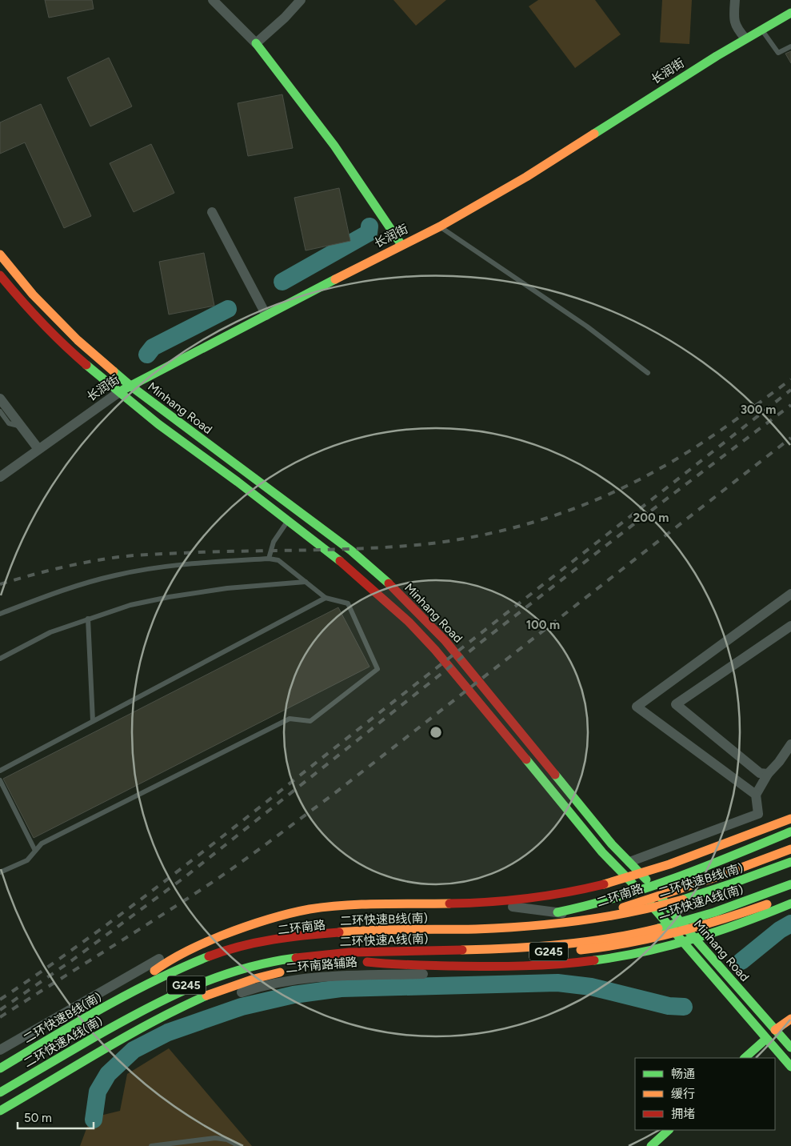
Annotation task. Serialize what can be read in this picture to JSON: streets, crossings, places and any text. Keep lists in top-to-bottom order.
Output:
{
  "streets": {
    "main road": [
      "长润街",
      "Minhang Road",
      "二环快速B线(南)",
      "二环南路",
      "二环快速A线(南)",
      "G245"
    ],
    "street": ["二环南路辅路"]
  },
  "crossings": [
    ["长润街", "Minhang Road"],
    ["Minhang Road", "二环南路"],
    ["Minhang Road", "G245"],
    ["Minhang Road", "二环南路辅路"],
    ["G245", "二环南路辅路"]
  ],
  "legend": ["畅通", "缓行", "拥堵"],
  "scale_bar": "50 m",
  "rings": ["300 m", "200 m", "100 m"]
}
